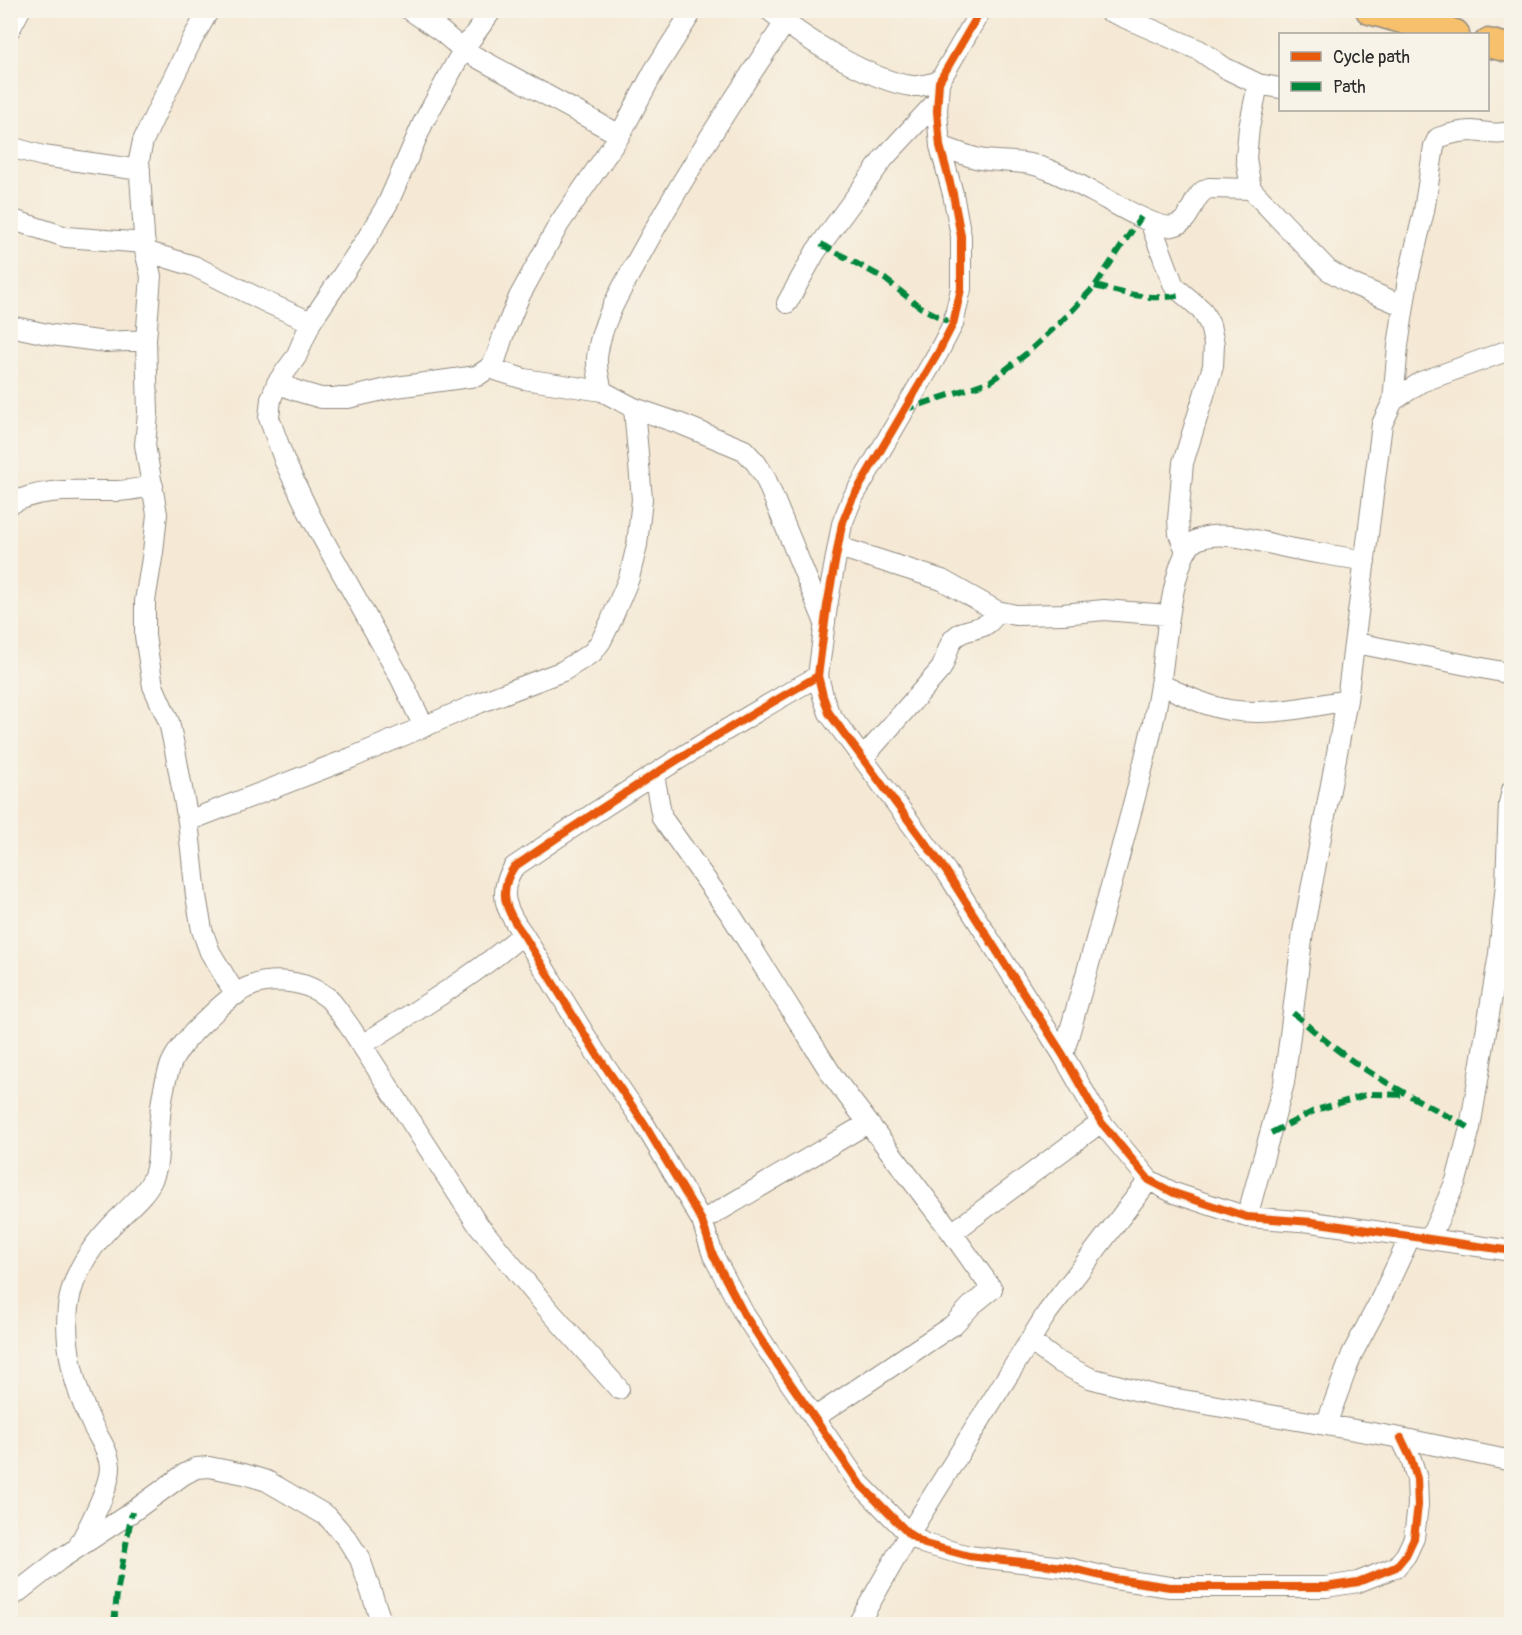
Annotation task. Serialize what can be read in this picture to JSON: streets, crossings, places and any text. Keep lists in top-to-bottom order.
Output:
{
  "legend": ["Cycle path", "Path"]
}
